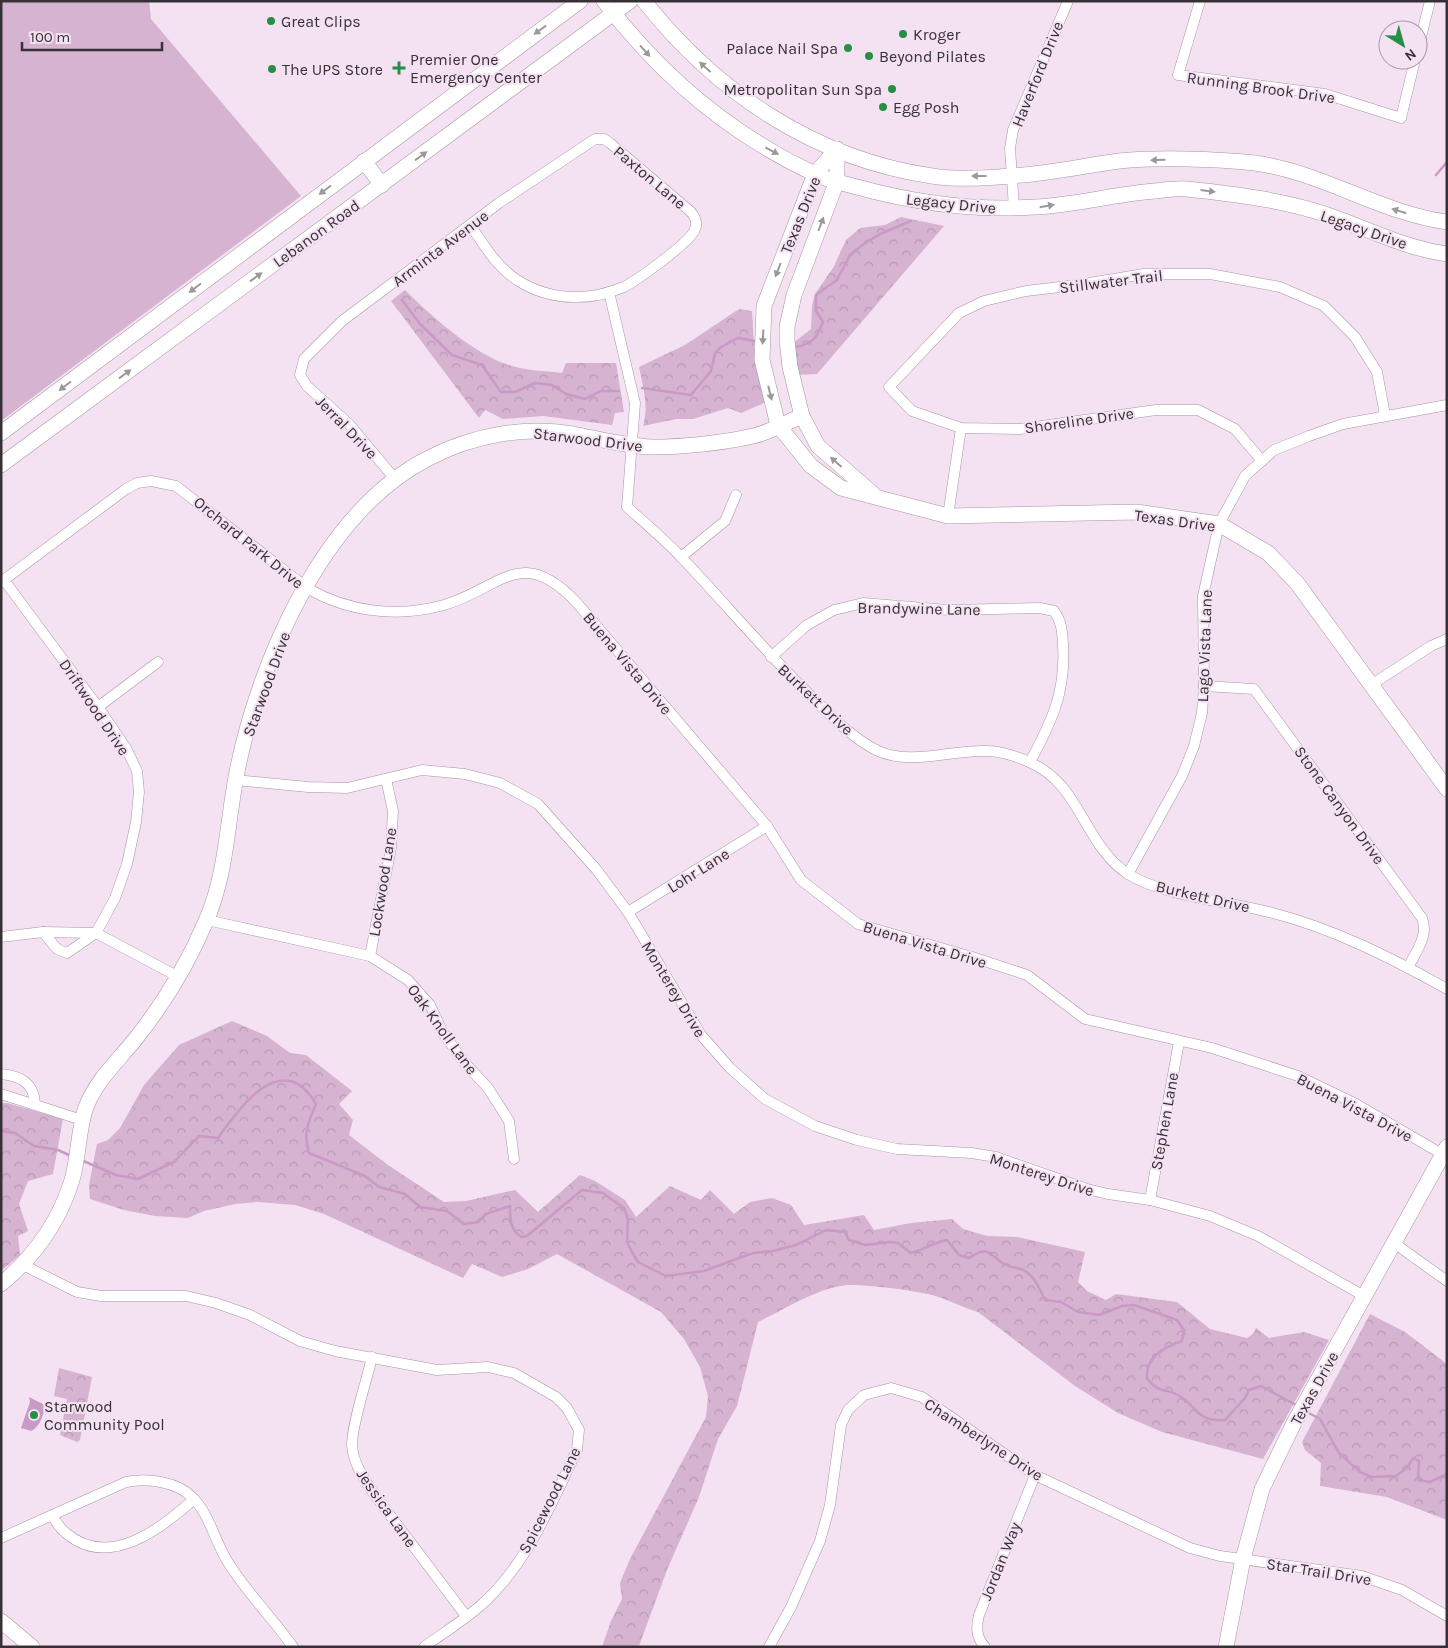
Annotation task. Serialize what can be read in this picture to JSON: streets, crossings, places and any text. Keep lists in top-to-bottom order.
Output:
{
  "streets": {
    "street": [
      "Haverford Drive",
      "Running Brook Drive",
      "Paxton Lane",
      "Legacy Drive",
      "Texas Drive",
      "Lebanon Road",
      "Arminta Avenue",
      "Stillwater Trail",
      "Shoreline Drive",
      "Jerral Drive",
      "Starwood Drive",
      "Orchard Park Drive",
      "Brandywine Lane",
      "Lago Vista Lane",
      "Buena Vista Drive",
      "Burkett Drive",
      "Driftwood Drive",
      "Stone Canyon Drive",
      "Lohr Lane",
      "Lockwood Lane",
      "Monterey Drive",
      "Oak Knoll Lane",
      "Stephen Lane",
      "Chamberlyne Drive",
      "Spicewood Lane",
      "Jessica Lane",
      "Jordan Way",
      "Star Trail Drive"
    ]
  },
  "crossings": [
    ["Haverford Drive", "Legacy Drive"],
    ["Paxton Lane", "Arminta Avenue"],
    ["Paxton Lane", "Burkett Drive"],
    ["Legacy Drive", "Texas Drive"],
    ["Legacy Drive", "Lebanon Road"],
    ["Texas Drive", "Starwood Drive"],
    ["Texas Drive", "Lago Vista Lane"],
    ["Texas Drive", "Buena Vista Drive"],
    ["Texas Drive", "Monterey Drive"],
    ["Texas Drive", "Chamberlyne Drive"],
    ["Texas Drive", "Star Trail Drive"],
    ["Arminta Avenue", "Jerral Drive"],
    ["Stillwater Trail", "Shoreline Drive"],
    ["Stillwater Trail", "Lago Vista Lane"],
    ["Shoreline Drive", "Lago Vista Lane"],
    ["Jerral Drive", "Starwood Drive"],
    ["Starwood Drive", "Orchard Park Drive"],
    ["Starwood Drive", "Burkett Drive"],
    ["Starwood Drive", "Monterey Drive"],
    ["Starwood Drive", "Oak Knoll Lane"],
    ["Orchard Park Drive", "Buena Vista Drive"],
    ["Orchard Park Drive", "Driftwood Drive"],
    ["Brandywine Lane", "Burkett Drive"],
    ["Lago Vista Lane", "Burkett Drive"],
    ["Lago Vista Lane", "Stone Canyon Drive"],
    ["Buena Vista Drive", "Lohr Lane"],
    ["Buena Vista Drive", "Stephen Lane"],
    ["Burkett Drive", "Stone Canyon Drive"],
    ["Lohr Lane", "Monterey Drive"],
    ["Lockwood Lane", "Monterey Drive"],
    ["Lockwood Lane", "Oak Knoll Lane"],
    ["Monterey Drive", "Stephen Lane"],
    ["Chamberlyne Drive", "Jordan Way"],
    ["Chamberlyne Drive", "Star Trail Drive"],
    ["Spicewood Lane", "Jessica Lane"]
  ],
  "places": {
    "other": [
      "Great Clips",
      "Kroger",
      "Palace Nail Spa",
      "Beyond Pilates",
      "The UPS Store",
      "Metropolitan Sun Spa",
      "Egg Posh",
      "Starwood Community Pool"
    ],
    "health": ["Premier One Emergency Center"]
  },
  "scale_bar": "100 m",
  "north": "bottom right"
}
